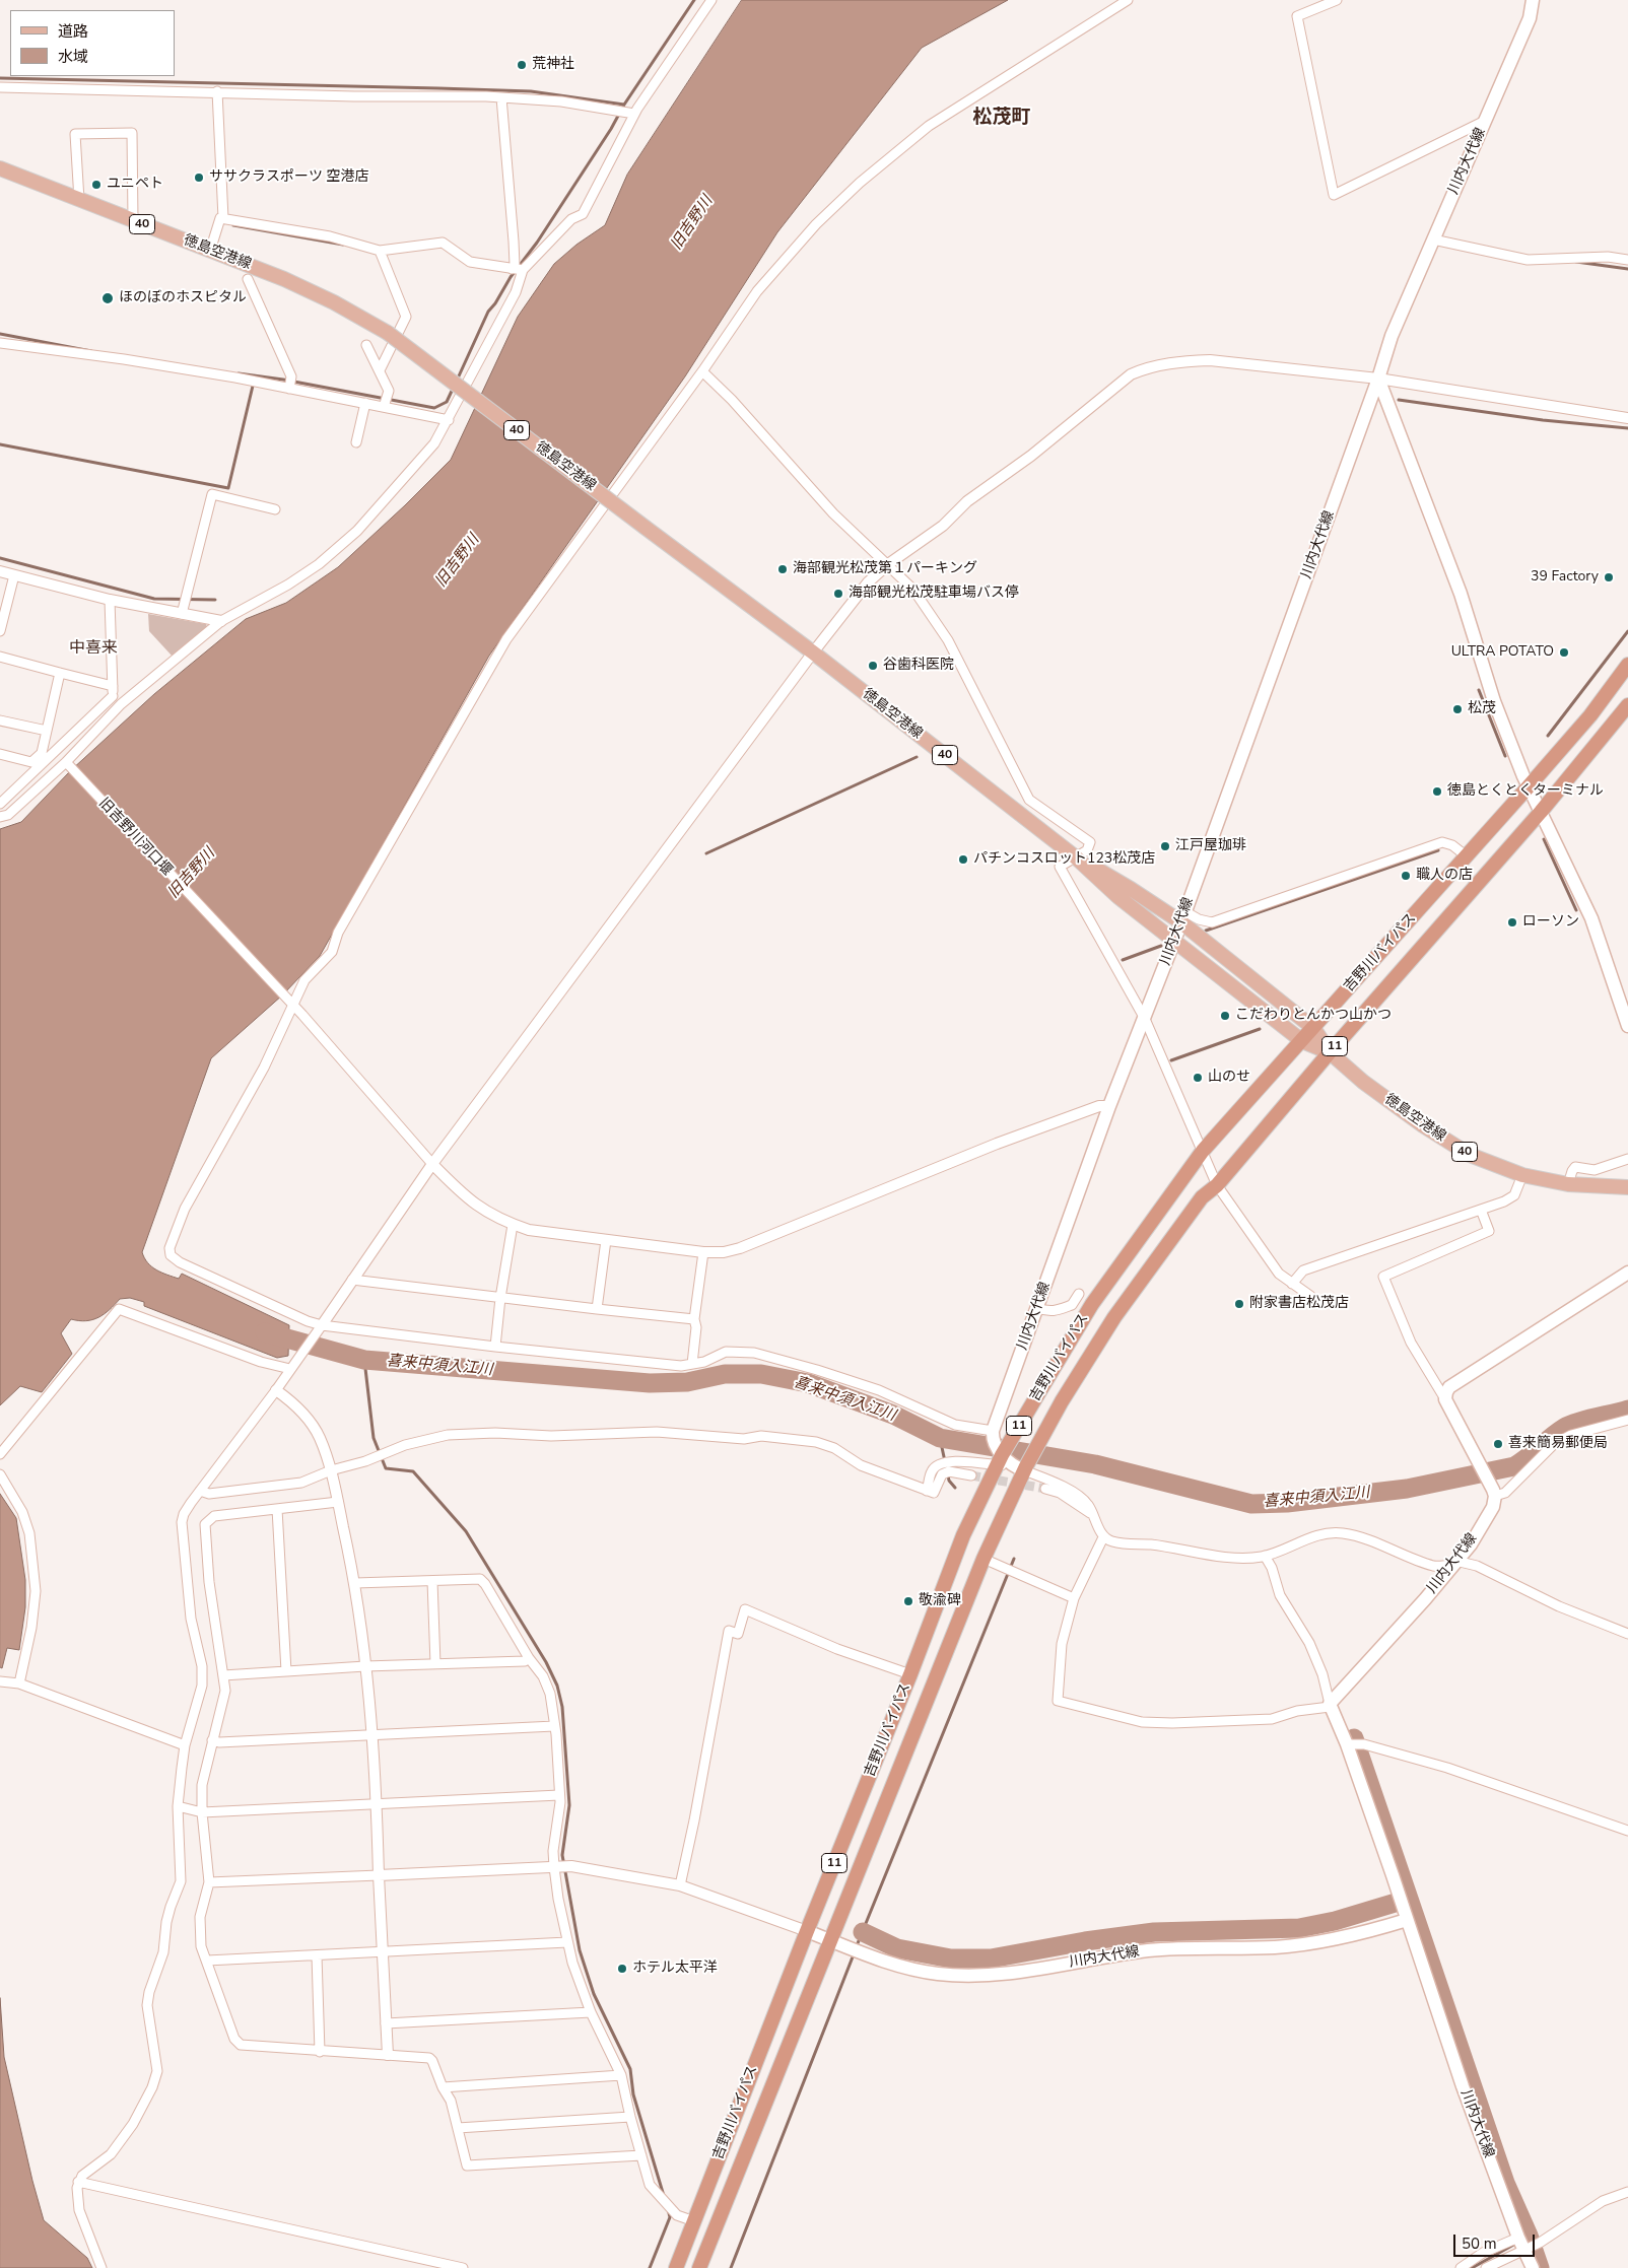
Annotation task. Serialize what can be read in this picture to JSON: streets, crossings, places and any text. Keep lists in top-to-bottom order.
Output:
{
  "streets": {
    "highway": ["吉野川バイパス", "11"],
    "main road": ["川内大代線", "40", "徳島空港線"],
    "street": ["旧吉野川河口堰"]
  },
  "crossings": [
    ["川内大代線", "徳島空港線"],
    ["川内大代線", "吉野川バイパス"],
    ["徳島空港線", "吉野川バイパス"]
  ],
  "districts": ["松茂町", "中喜来"],
  "water": ["旧吉野川", "喜来中須入江川"],
  "places": [
    "荒神社",
    "ササクラスポーツ 空港店",
    "ユニペト",
    "ほのぼのホスピタル",
    "海部観光松茂第１パーキング",
    "39 Factory",
    "海部観光松茂駐車場バス停",
    "ULTRA POTATO",
    "谷歯科医院",
    "松茂",
    "徳島とくとくターミナル",
    "江戸屋珈琲",
    "パチンコスロット123松茂店",
    "職人の店",
    "ローソン",
    "こだわりとんかつ山かつ",
    "山のせ",
    "附家書店松茂店",
    "喜来簡易郵便局",
    "敬渝碑",
    "ホテル太平洋"
  ],
  "legend": ["道路", "水域"],
  "scale_bar": "50 m"
}
